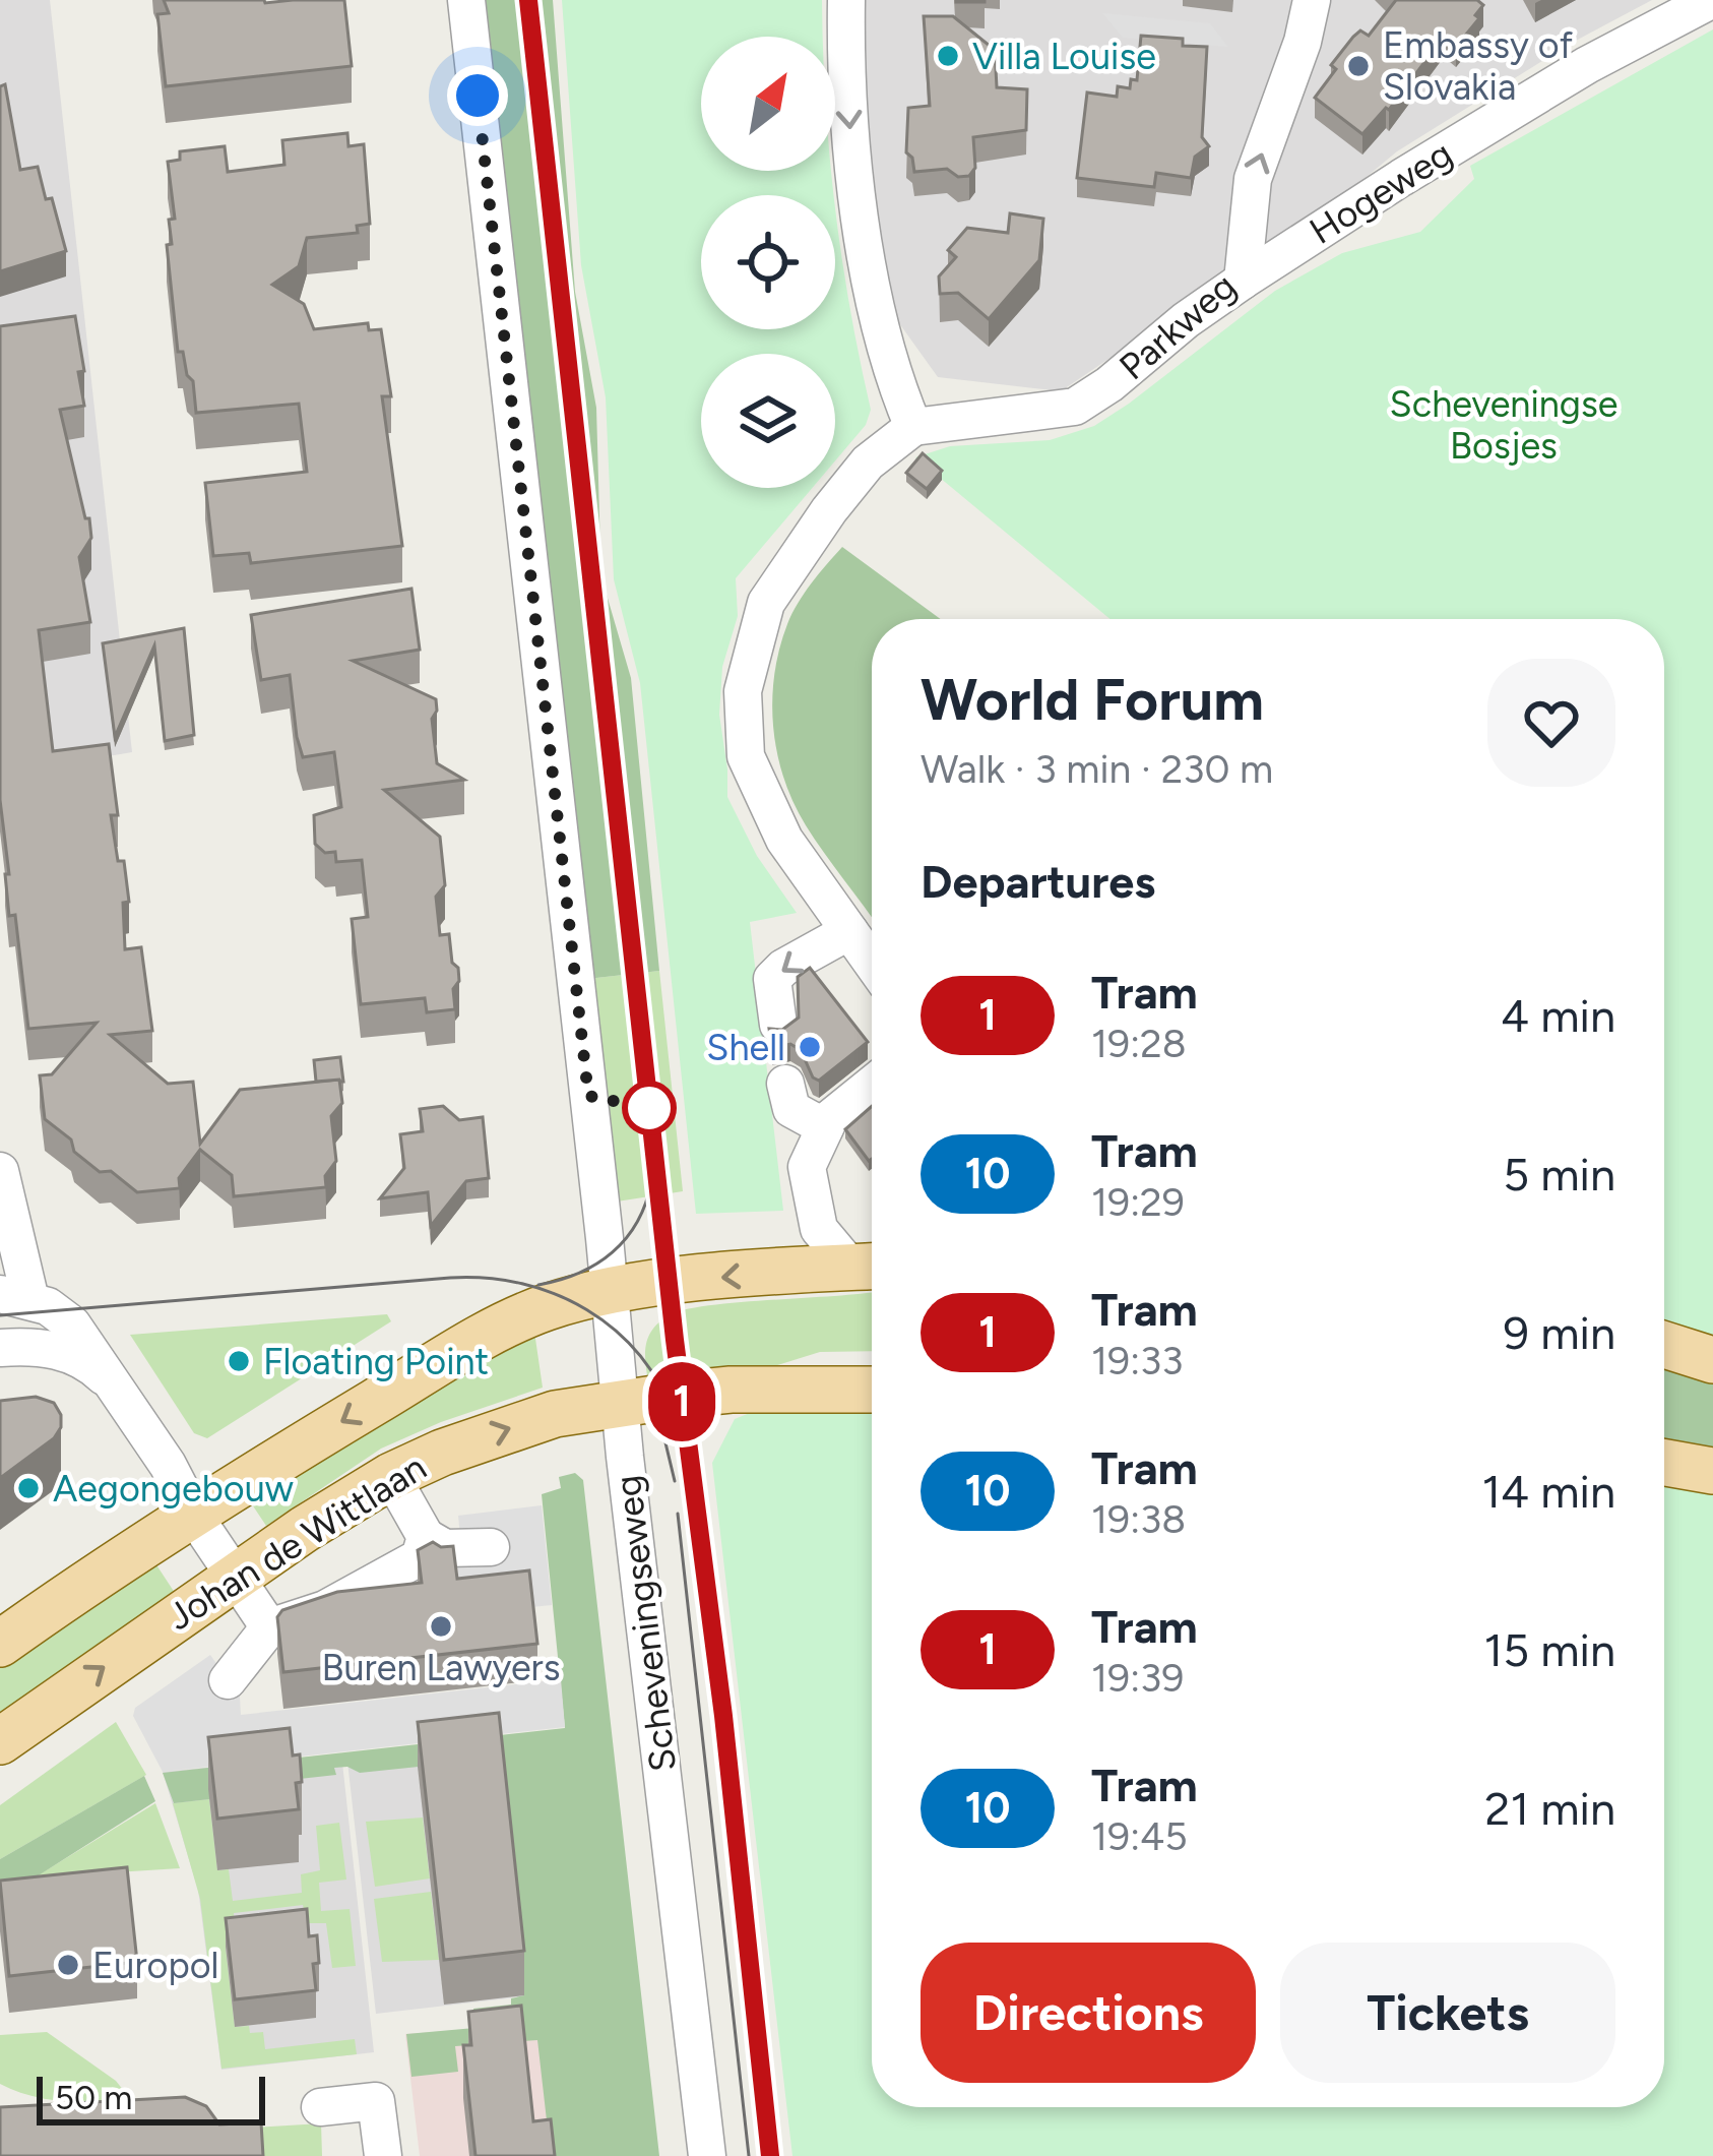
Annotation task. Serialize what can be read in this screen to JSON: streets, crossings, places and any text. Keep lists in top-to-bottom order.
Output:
{
  "streets": {
    "main road": ["Johan de Wittlaan"],
    "street": ["Hogeweg", "Parkweg", "Scheveningseweg"]
  },
  "crossings": [
    ["Hogeweg", "Parkweg"],
    ["Johan de Wittlaan", "Scheveningseweg"]
  ],
  "one_way": ["Parkweg"],
  "parks": ["Scheveningse Bosjes"],
  "places": [
    "Villa Louise",
    "Embassy of Slovakia",
    "Shell",
    "Floating Point",
    "Aegongebouw",
    "Buren Lawyers",
    "Europol"
  ],
  "lines": ["tram line 1"],
  "scale_bar": "50 m",
  "north": "top right",
  "page": {
    "on_map": "1",
    "heading": [
      ["World Forum", "Walk · 3 min · 230 m"],
      "Departures"
    ],
    "list": [
      {
        "mark": "1",
        "name": "Tram",
        "note": "19:28",
        "value": "4 min"
      },
      {
        "mark": "10",
        "name": "Tram",
        "note": "19:29",
        "value": "5 min"
      },
      {
        "mark": "1",
        "name": "Tram",
        "note": "19:33",
        "value": "9 min"
      },
      {
        "mark": "10",
        "name": "Tram",
        "note": "19:38",
        "value": "14 min"
      },
      {
        "mark": "1",
        "name": "Tram",
        "note": "19:39",
        "value": "15 min"
      },
      {
        "mark": "10",
        "name": "Tram",
        "note": "19:45",
        "value": "21 min"
      }
    ],
    "buttons": ["Directions", "Tickets"],
    "scale": "50 m"
  }
}
